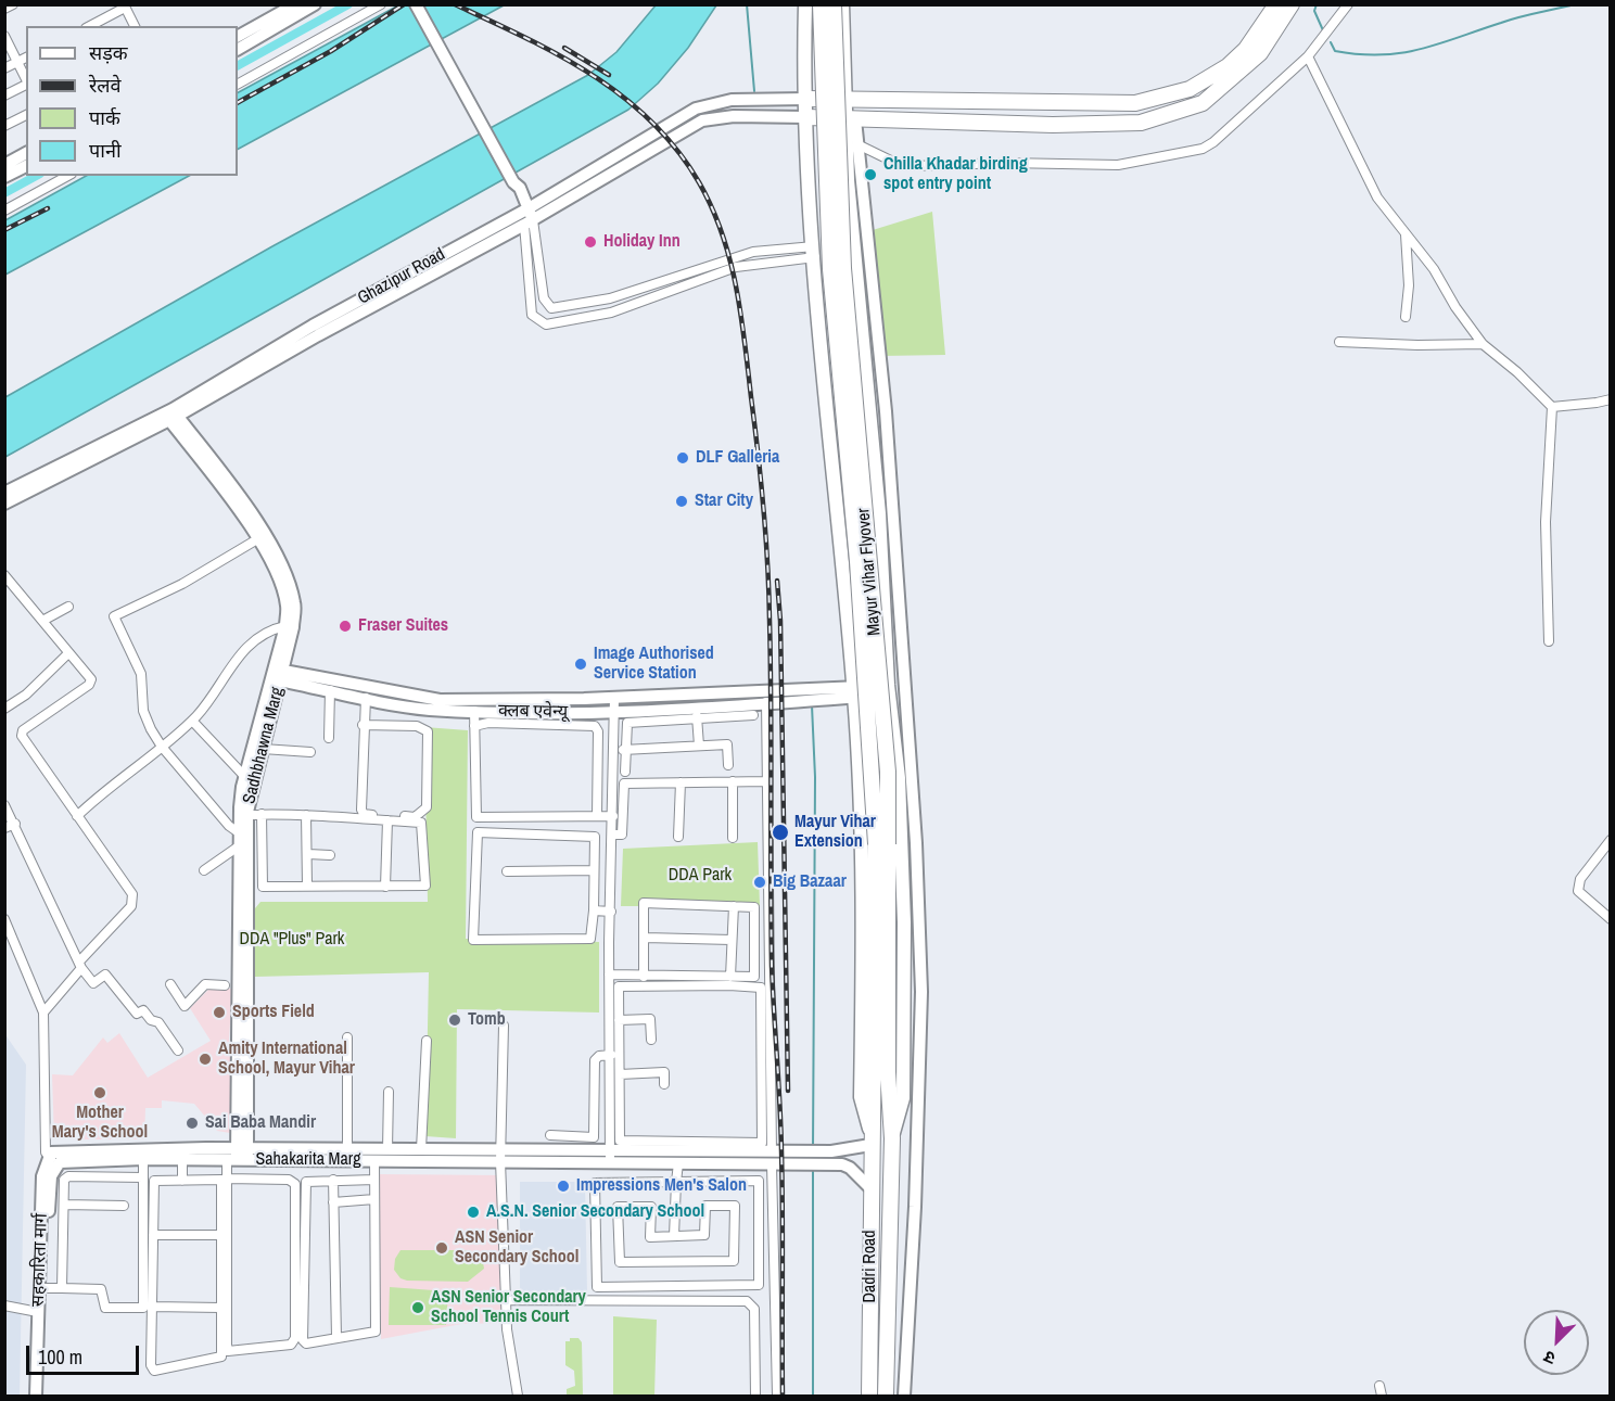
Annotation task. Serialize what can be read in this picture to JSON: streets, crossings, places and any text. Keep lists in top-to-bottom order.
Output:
{
  "streets": {
    "highway": ["Mayur Vihar Flyover", "Dadri Road"],
    "street": [
      "Ghazipur Road",
      "क्लब एवेन्यू",
      "Sadhbhawna Marg",
      "Sahakarita Marg",
      "सहकारिता मार्ग"
    ]
  },
  "crossings": [
    ["Ghazipur Road", "Sadhbhawna Marg"],
    ["Mayur Vihar Flyover", "Sahakarita Marg"],
    ["Mayur Vihar Flyover", "Dadri Road"],
    ["क्लब एवेन्यू", "Sadhbhawna Marg"],
    ["Sadhbhawna Marg", "Sahakarita Marg"],
    ["Sahakarita Marg", "सहकारिता मार्ग"],
    ["Sahakarita Marg", "Dadri Road"]
  ],
  "parks": ["DDA Park", "DDA \"Plus\" Park"],
  "places": [
    "Chilla Khadar birding spot entry point",
    "Holiday Inn",
    "DLF Galleria",
    "Star City",
    "Fraser Suites",
    "Image Authorised Service Station",
    "Mayur Vihar Extension",
    "Big Bazaar",
    "Sports Field",
    "Tomb",
    "Amity International School, Mayur Vihar",
    "Mother Mary's School",
    "Sai Baba Mandir",
    "Impressions Men's Salon",
    "A.S.N. Senior Secondary School",
    "ASN Senior Secondary School",
    "ASN Senior Secondary School Tennis Court"
  ],
  "legend": [
    "सड़क",
    "रेलवे",
    "पार्क",
    "पानी"
  ],
  "scale_bar": "100 m",
  "north": "bottom left"
}
